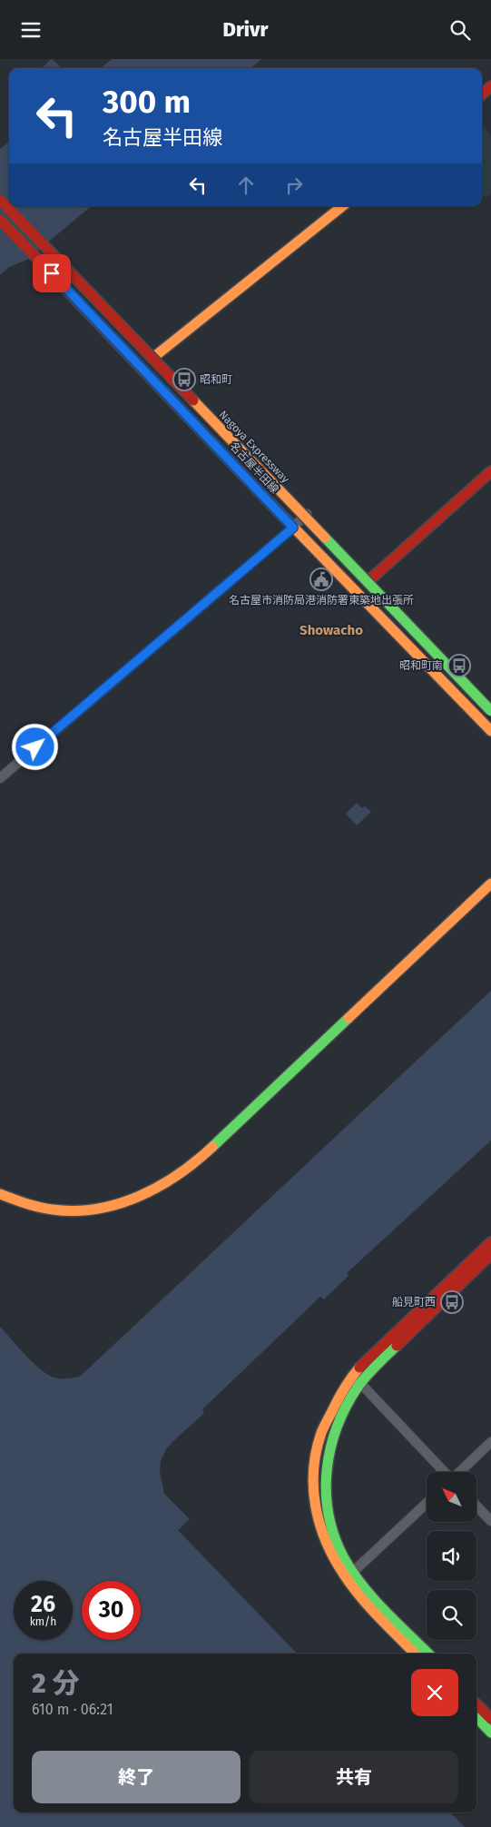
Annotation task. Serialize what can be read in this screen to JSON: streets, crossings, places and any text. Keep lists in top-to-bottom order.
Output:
{
  "streets": {
    "main road": ["Nagoya Expressway", "名古屋半田線"]
  },
  "districts": ["Showacho"],
  "places": {
    "bus stop": ["昭和町", "昭和町南", "船見町西"],
    "public building": ["名古屋市消防局港消防署東築地出張所"]
  },
  "north": "top left",
  "page": {
    "header": "Drivr",
    "turn": ["300 m", "名古屋半田線"],
    "speed": "26 km/h",
    "limit": "30",
    "heading": ["2 分", "610 m · 06:21"],
    "buttons": ["終了", "共有"]
  }
}
